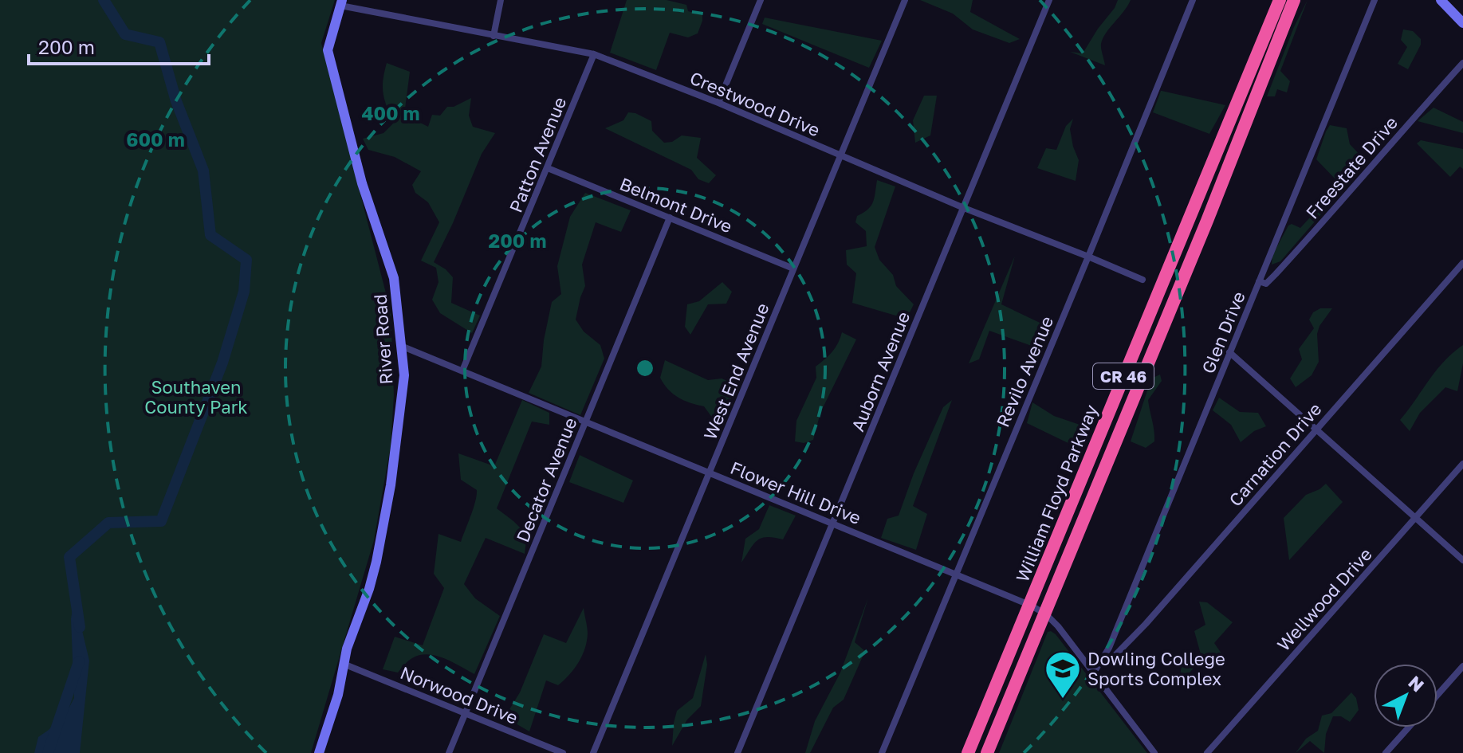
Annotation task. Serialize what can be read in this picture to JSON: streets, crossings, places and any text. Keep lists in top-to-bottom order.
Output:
{
  "streets": {
    "highway": ["CR 46", "William Floyd Parkway"],
    "street": [
      "Crestwood Drive",
      "Patton Avenue",
      "Freestate Drive",
      "Belmont Drive",
      "Glen Drive",
      "River Road",
      "West End Avenue",
      "Auborn Avenue",
      "Revilo Avenue",
      "Carnation Drive",
      "Decator Avenue",
      "Flower Hill Drive",
      "Wellwood Drive",
      "Norwood Drive"
    ]
  },
  "crossings": [
    ["Crestwood Drive", "Patton Avenue"],
    ["Crestwood Drive", "River Road"],
    ["Crestwood Drive", "West End Avenue"],
    ["Crestwood Drive", "Auborn Avenue"],
    ["Crestwood Drive", "Revilo Avenue"],
    ["Patton Avenue", "Belmont Drive"],
    ["Patton Avenue", "Flower Hill Drive"],
    ["Freestate Drive", "Glen Drive"],
    ["Belmont Drive", "West End Avenue"],
    ["Belmont Drive", "Decator Avenue"],
    ["Glen Drive", "Carnation Drive"],
    ["River Road", "Flower Hill Drive"],
    ["River Road", "Norwood Drive"],
    ["West End Avenue", "Flower Hill Drive"],
    ["Auborn Avenue", "Flower Hill Drive"],
    ["Revilo Avenue", "Flower Hill Drive"],
    ["Decator Avenue", "Flower Hill Drive"],
    ["Decator Avenue", "Norwood Drive"],
    ["Flower Hill Drive", "William Floyd Parkway"]
  ],
  "parks": ["Southaven County Park"],
  "places": {
    "school or university": ["Dowling College Sports Complex"]
  },
  "scale_bar": "200 m",
  "north": "top right",
  "rings": ["400 m", "600 m", "200 m"]
}
